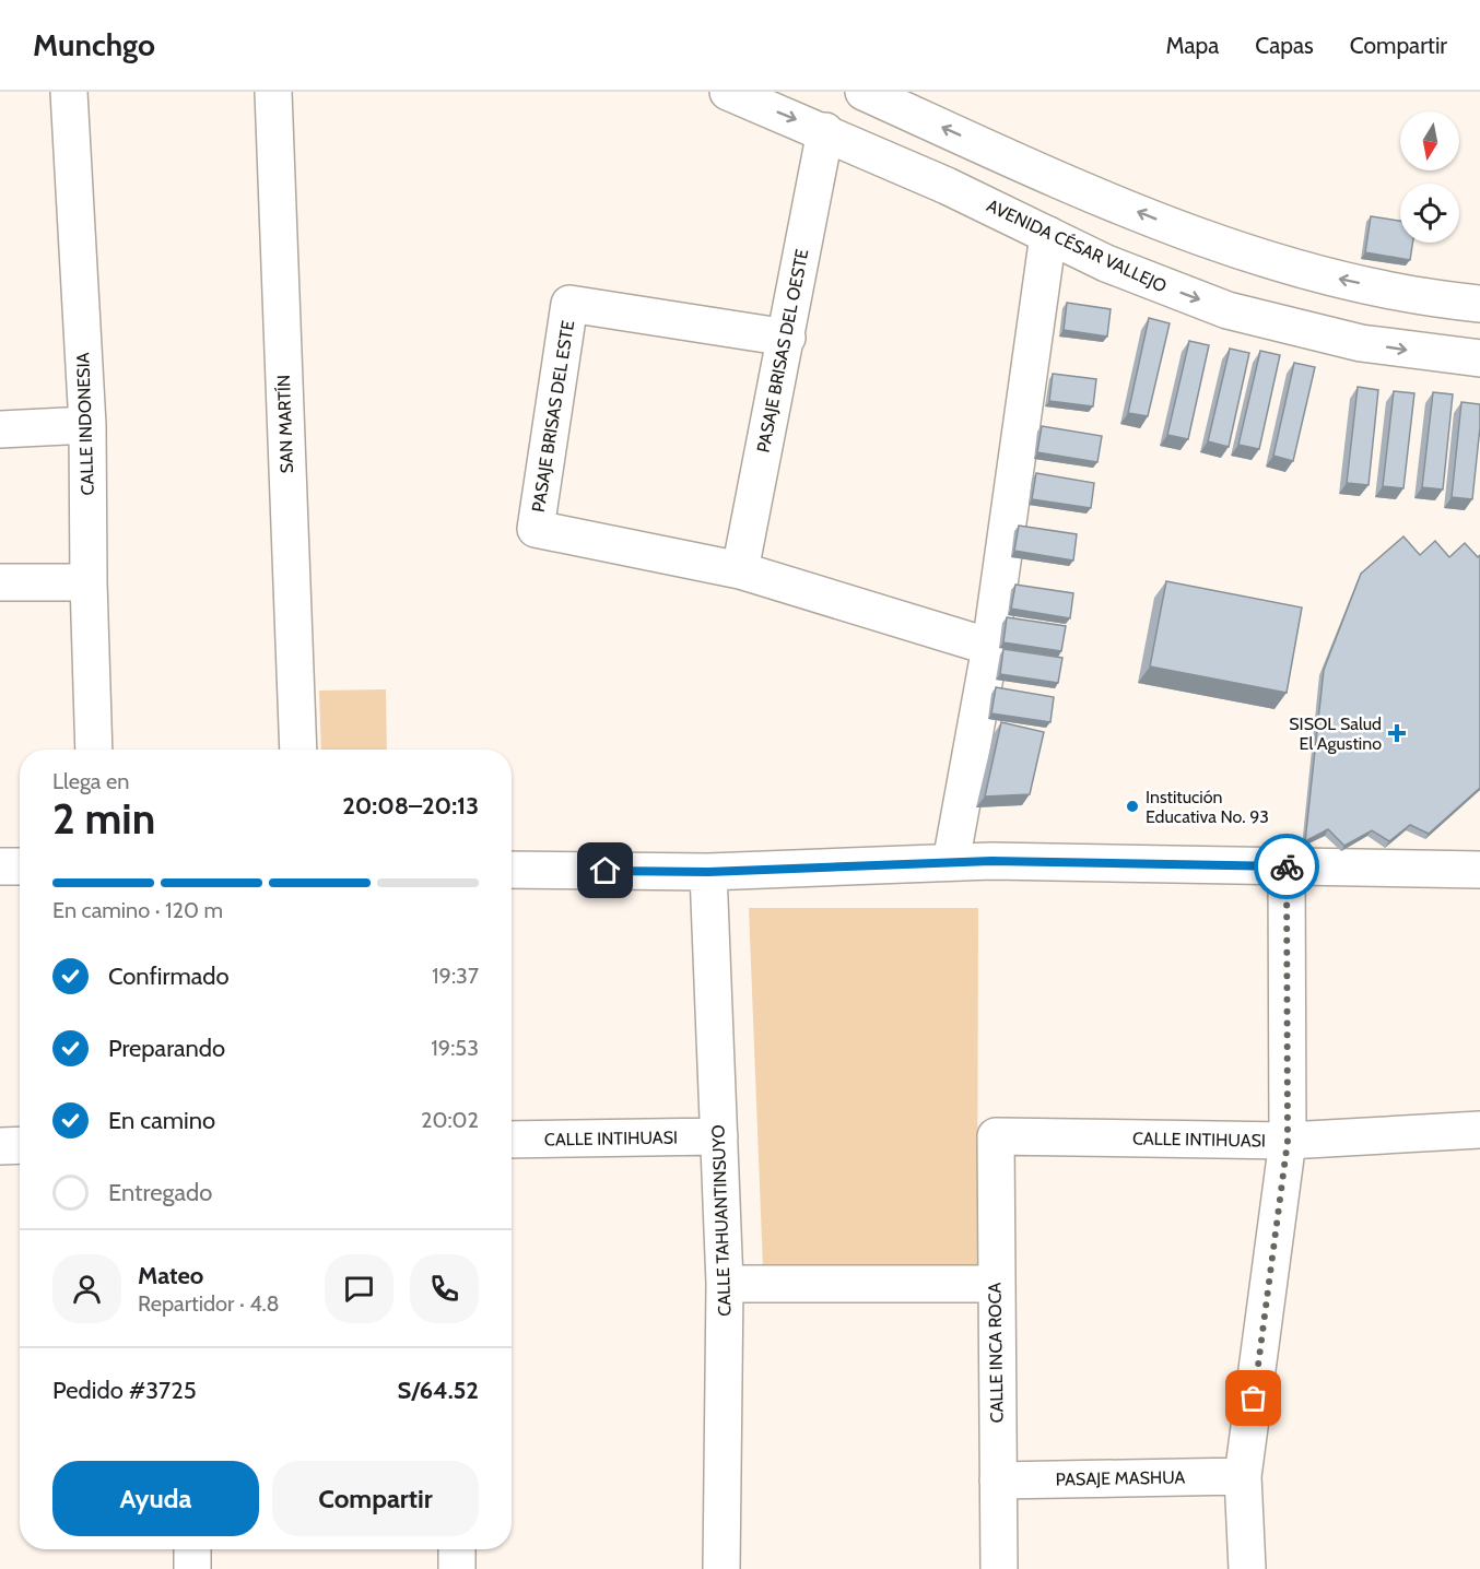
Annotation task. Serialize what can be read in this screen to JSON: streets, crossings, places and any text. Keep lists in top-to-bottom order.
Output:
{
  "streets": {
    "street": [
      "AVENIDA CÉSAR VALLEJO",
      "PASAJE BRISAS DEL OESTE",
      "PASAJE BRISAS DEL ESTE",
      "CALLE INDONESIA",
      "SAN MARTÍN",
      "CALLE INTIHUASI",
      "CALLE TAHUANTINSUYO",
      "CALLE INCA ROCA",
      "PASAJE MASHUA"
    ]
  },
  "crossings": [
    ["AVENIDA CÉSAR VALLEJO", "PASAJE BRISAS DEL OESTE"],
    ["PASAJE BRISAS DEL OESTE", "PASAJE BRISAS DEL ESTE"],
    ["CALLE INTIHUASI", "CALLE TAHUANTINSUYO"],
    ["CALLE INTIHUASI", "CALLE INCA ROCA"],
    ["CALLE INCA ROCA", "PASAJE MASHUA"]
  ],
  "places": {
    "health": ["SISOL Salud El Agustino"],
    "other": ["Institución Educativa No. 93"]
  },
  "north": "bottom",
  "page": {
    "header": "Munchgo",
    "nav": ["Mapa", "Capas", "Compartir"],
    "heading": ["2 min", "Llega en", "20:08–20:13"],
    "panel": [
      "Mateo",
      "Repartidor · 4.8",
      "Pedido #3725",
      "S/64.52"
    ],
    "bar": "En camino · 120 m",
    "list": [
      ["Confirmado", "19:37"],
      ["Preparando", "19:53"],
      ["En camino", "20:02"],
      "Entregado"
    ],
    "buttons": ["Ayuda", "Compartir"]
  }
}
